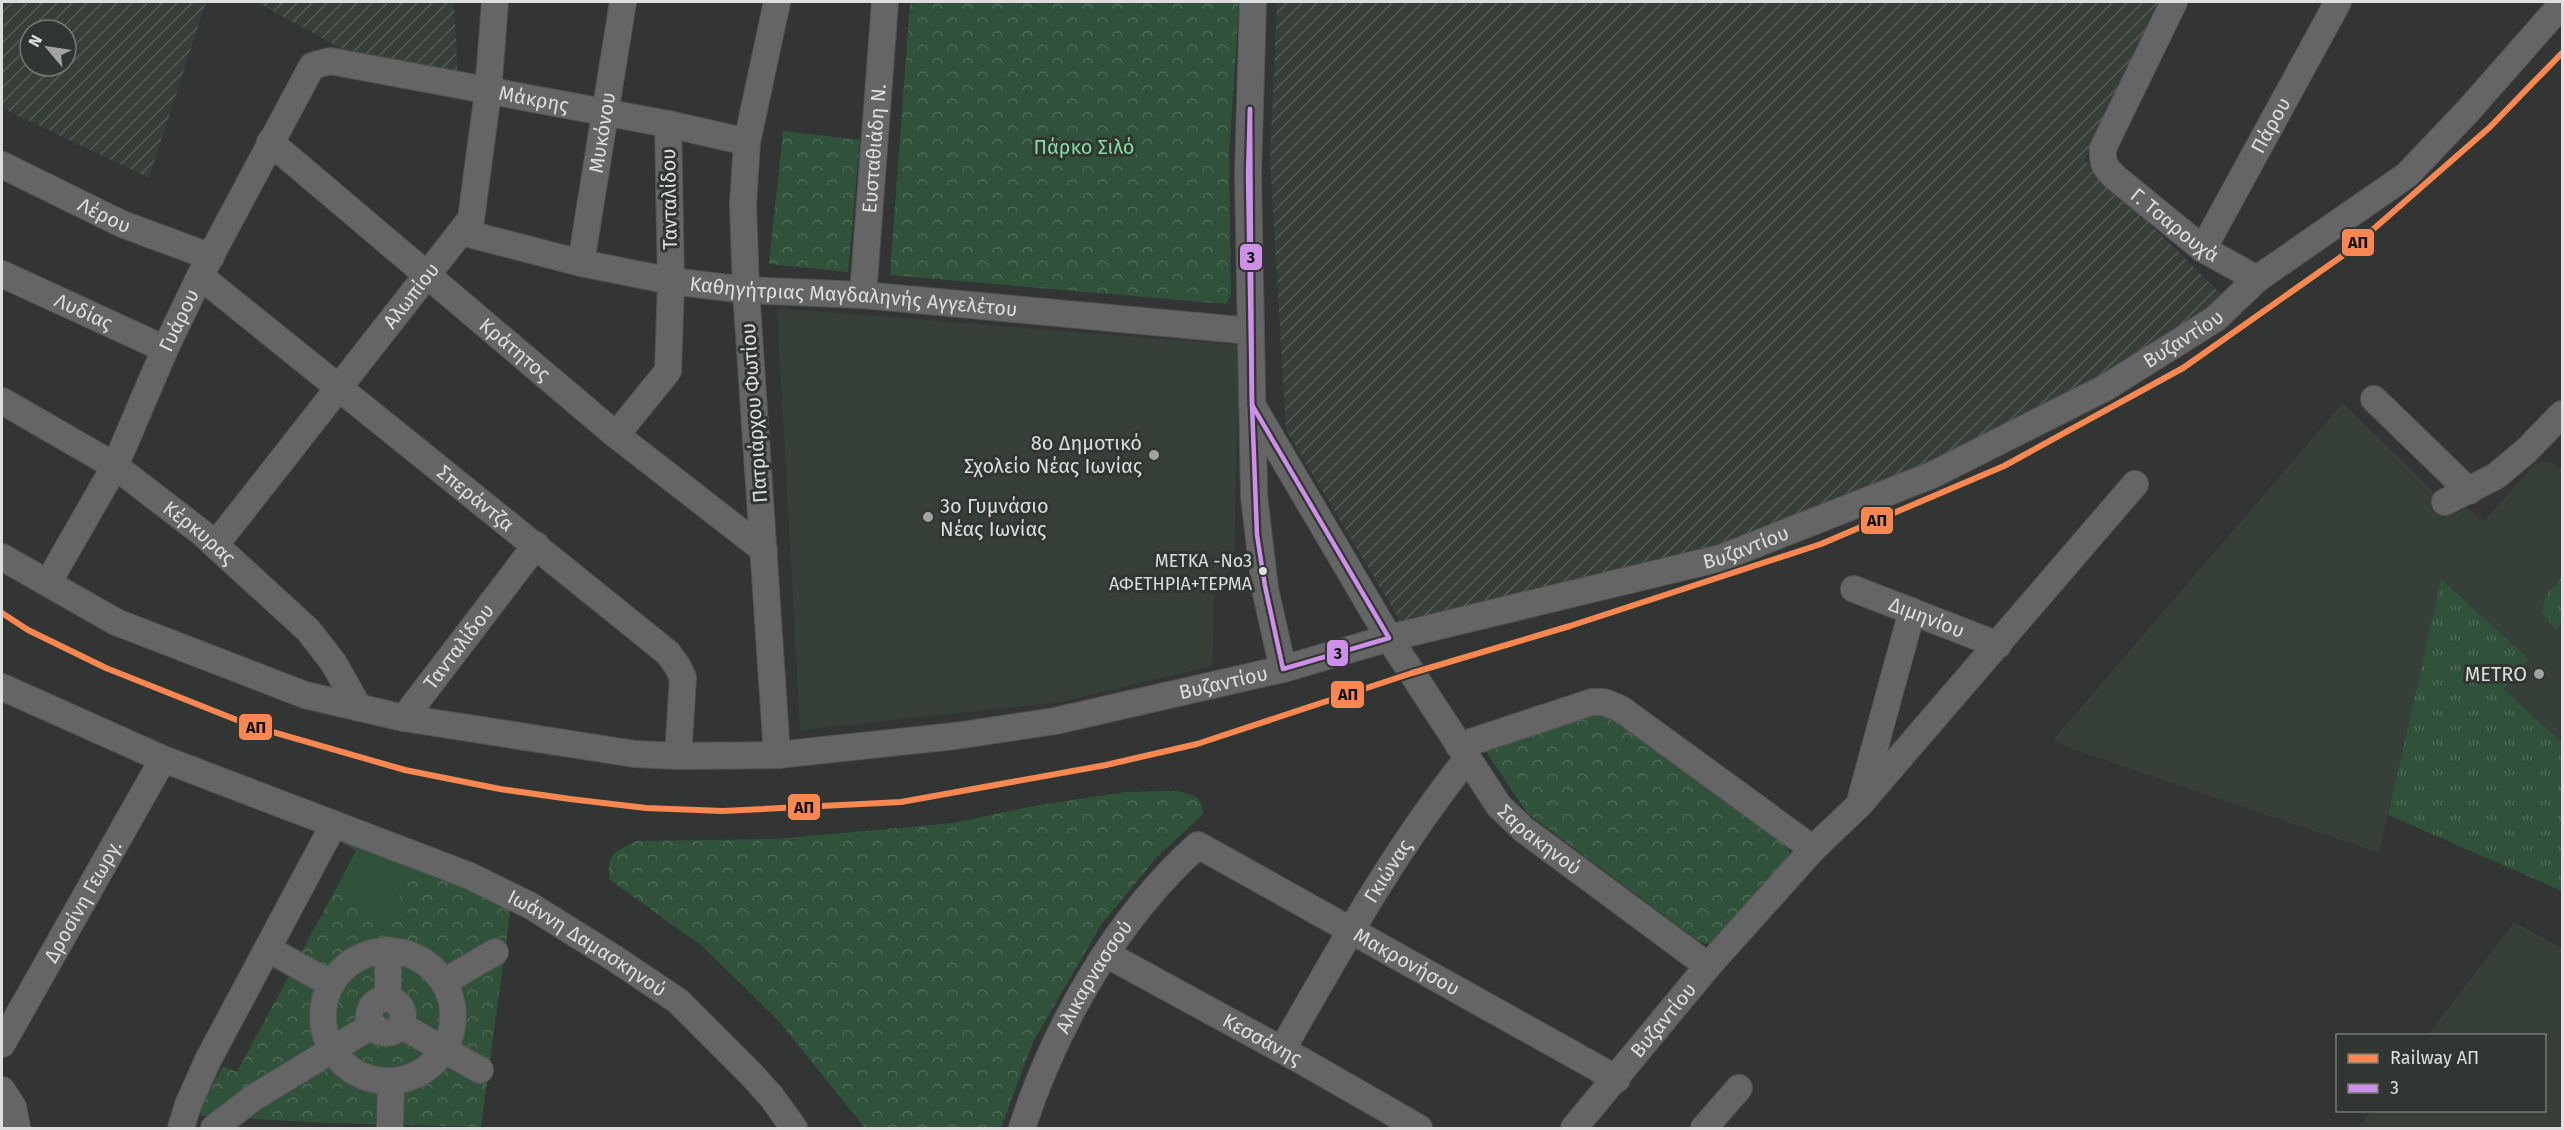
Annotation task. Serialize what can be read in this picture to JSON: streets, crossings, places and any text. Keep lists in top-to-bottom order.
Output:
{
  "streets": {
    "street": [
      "Μάκρης",
      "Πάρου",
      "Μυκόνου",
      "Ευσταθιάδη Ν.",
      "Τανταλίδου",
      "Λέρου",
      "Γ. Τσαρουχά",
      "Αλωπίου",
      "Καθηγήτριας Μαγδαληνής Αγγελέτου",
      "Λυδίας",
      "Γυάρου",
      "Βυζαντίου",
      "Κράτητος",
      "Πατριάρχου Φωτίου",
      "Σπεράντζα",
      "Κέρκυρας",
      "Διμηνίου",
      "Σαρακηνού",
      "Γκιώνας",
      "Δροσίνη Γεωργ.",
      "Ιωάννη Δαμασκηνού",
      "Μακρονήσου",
      "Αλικαρνασσού",
      "Κεσσάνης"
    ]
  },
  "crossings": [
    ["Μάκρης", "Μυκόνου"],
    ["Μάκρης", "Τανταλίδου"],
    ["Μάκρης", "Αλωπίου"],
    ["Μάκρης", "Γυάρου"],
    ["Μάκρης", "Πατριάρχου Φωτίου"],
    ["Πάρου", "Γ. Τσαρουχά"],
    ["Μυκόνου", "Καθηγήτριας Μαγδαληνής Αγγελέτου"],
    ["Ευσταθιάδη Ν.", "Καθηγήτριας Μαγδαληνής Αγγελέτου"],
    ["Τανταλίδου", "Καθηγήτριας Μαγδαληνής Αγγελέτου"],
    ["Τανταλίδου", "Κράτητος"],
    ["Τανταλίδου", "Σπεράντζα"],
    ["Λέρου", "Γυάρου"],
    ["Λέρου", "Σπεράντζα"],
    ["Γ. Τσαρουχά", "Βυζαντίου"],
    ["Αλωπίου", "Καθηγήτριας Μαγδαληνής Αγγελέτου"],
    ["Αλωπίου", "Κράτητος"],
    ["Αλωπίου", "Σπεράντζα"],
    ["Αλωπίου", "Κέρκυρας"],
    ["Καθηγήτριας Μαγδαληνής Αγγελέτου", "Πατριάρχου Φωτίου"],
    ["Λυδίας", "Γυάρου"],
    ["Γυάρου", "Κράτητος"],
    ["Γυάρου", "Σπεράντζα"],
    ["Γυάρου", "Κέρκυρας"],
    ["Βυζαντίου", "Πατριάρχου Φωτίου"],
    ["Βυζαντίου", "Σπεράντζα"],
    ["Βυζαντίου", "Διμηνίου"],
    ["Βυζαντίου", "Σαρακηνού"],
    ["Βυζαντίου", "Μακρονήσου"],
    ["Κράτητος", "Πατριάρχου Φωτίου"],
    ["Σαρακηνού", "Γκιώνας"],
    ["Γκιώνας", "Μακρονήσου"],
    ["Γκιώνας", "Κεσσάνης"],
    ["Δροσίνη Γεωργ.", "Ιωάννη Δαμασκηνού"],
    ["Μακρονήσου", "Αλικαρνασσού"],
    ["Αλικαρνασσού", "Κεσσάνης"]
  ],
  "parks": ["Πάρκο Σιλό"],
  "places": [
    "8ο Δημοτικό Σχολείο Νέας Ιωνίας",
    "3ο Γυμνάσιο Νέας Ιωνίας",
    "ΜΕΤΚΑ -Νο3 ΑΦΕΤΗΡΙΑ+ΤΕΡΜΑ",
    "METRO"
  ],
  "lines": ["rail line ΑΠ", "transit line 3"],
  "legend": ["Railway ΑΠ", "3"],
  "north": "top left"
}
